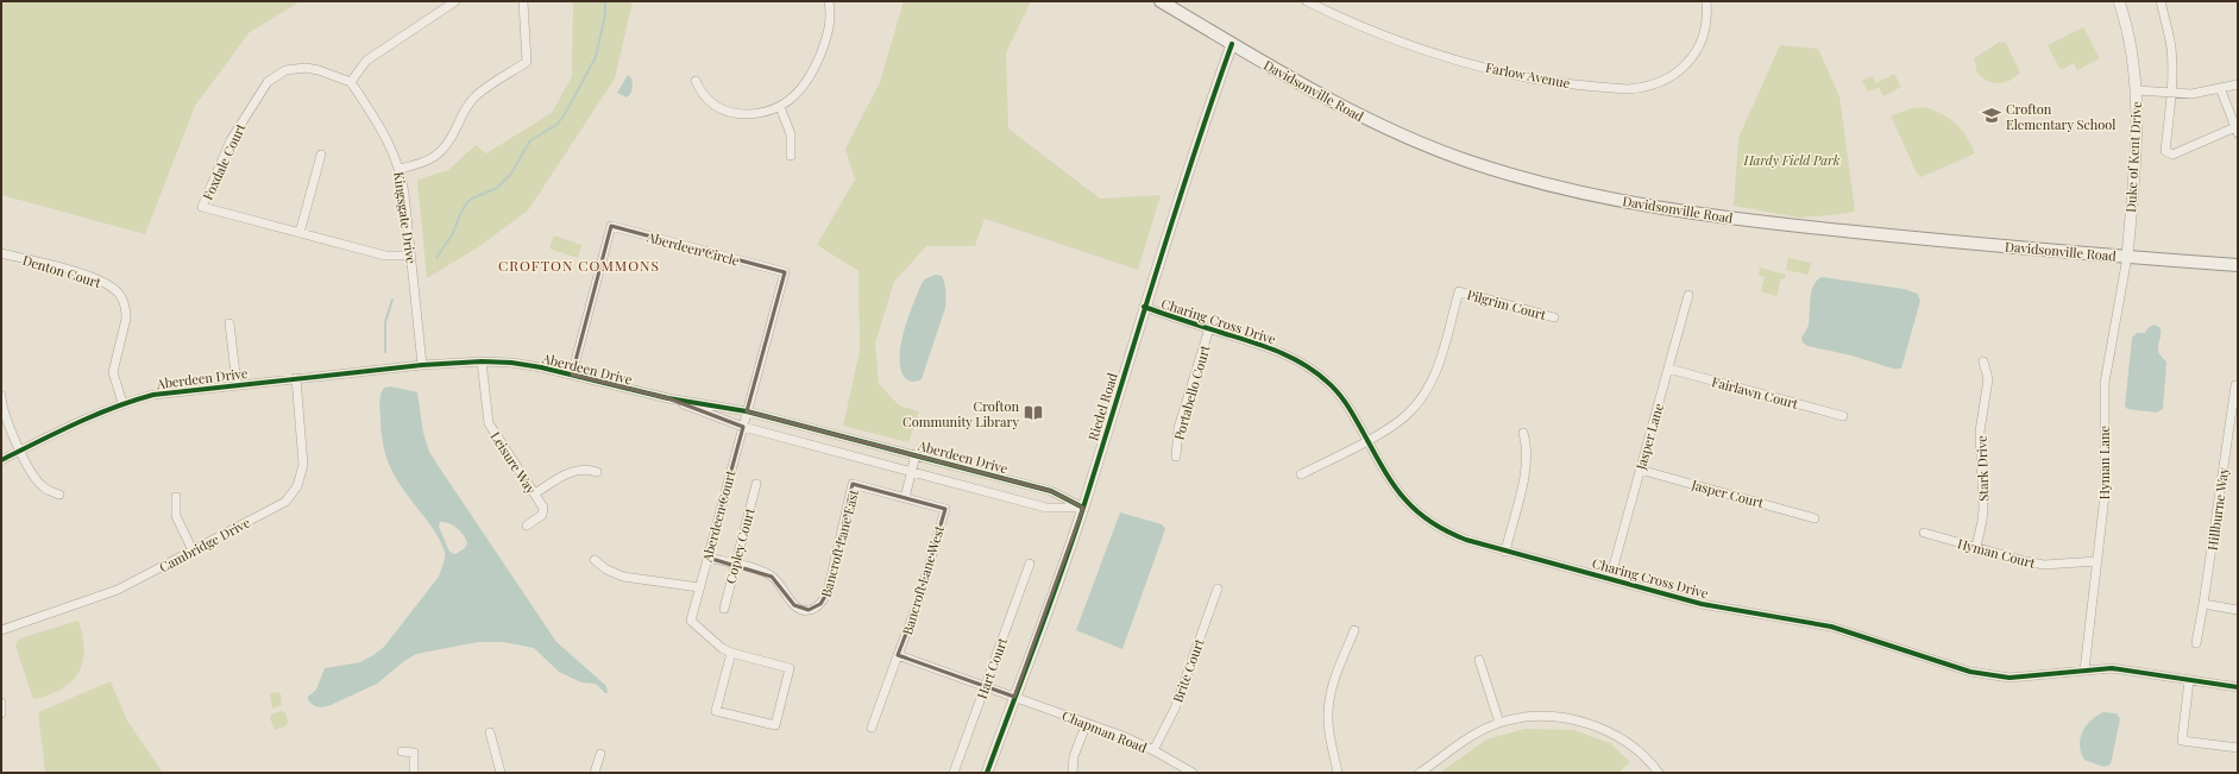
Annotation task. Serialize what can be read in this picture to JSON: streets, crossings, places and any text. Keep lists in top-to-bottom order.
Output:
{
  "streets": {
    "main road": ["Davidsonville Road"],
    "street": [
      "Farlow Avenue",
      "Duke of Kent Drive",
      "Foxdale Court",
      "Kingsgate Drive",
      "Aberdeen Circle",
      "Denton Court",
      "Pilgrim Court",
      "Charing Cross Drive",
      "Aberdeen Drive",
      "Portabello Court",
      "Fairlawn Court",
      "Riedel Road",
      "Jasper Lane",
      "Leisure Way",
      "Hyman Lane",
      "Stark Drive",
      "Jasper Court",
      "Hillburne Way",
      "Aberdeen Court",
      "Bancroft Lane East",
      "Cambridge Drive",
      "Copley Court",
      "Hyman Court",
      "Bancroft Lane West",
      "Hart Court",
      "Brite Court",
      "Chapman Road"
    ]
  },
  "crossings": [
    ["Davidsonville Road", "Duke of Kent Drive"],
    ["Davidsonville Road", "Riedel Road"],
    ["Davidsonville Road", "Hyman Lane"],
    ["Duke of Kent Drive", "Hyman Lane"],
    ["Foxdale Court", "Kingsgate Drive"],
    ["Kingsgate Drive", "Aberdeen Drive"],
    ["Aberdeen Circle", "Aberdeen Drive"],
    ["Aberdeen Circle", "Aberdeen Court"],
    ["Denton Court", "Aberdeen Drive"],
    ["Pilgrim Court", "Charing Cross Drive"],
    ["Charing Cross Drive", "Portabello Court"],
    ["Charing Cross Drive", "Riedel Road"],
    ["Charing Cross Drive", "Jasper Lane"],
    ["Charing Cross Drive", "Hyman Lane"],
    ["Aberdeen Drive", "Riedel Road"],
    ["Aberdeen Drive", "Leisure Way"],
    ["Aberdeen Drive", "Aberdeen Court"],
    ["Aberdeen Drive", "Cambridge Drive"],
    ["Fairlawn Court", "Jasper Lane"],
    ["Riedel Road", "Chapman Road"],
    ["Jasper Lane", "Jasper Court"],
    ["Hyman Lane", "Hyman Court"],
    ["Stark Drive", "Hyman Court"],
    ["Aberdeen Court", "Bancroft Lane East"],
    ["Bancroft Lane East", "Copley Court"],
    ["Bancroft Lane East", "Bancroft Lane West"],
    ["Brite Court", "Chapman Road"]
  ],
  "districts": ["CROFTON COMMONS"],
  "parks": ["Hardy Field Park"],
  "places": {
    "school or university": ["Crofton Elementary School"],
    "library": ["Crofton Community Library"]
  }
}
